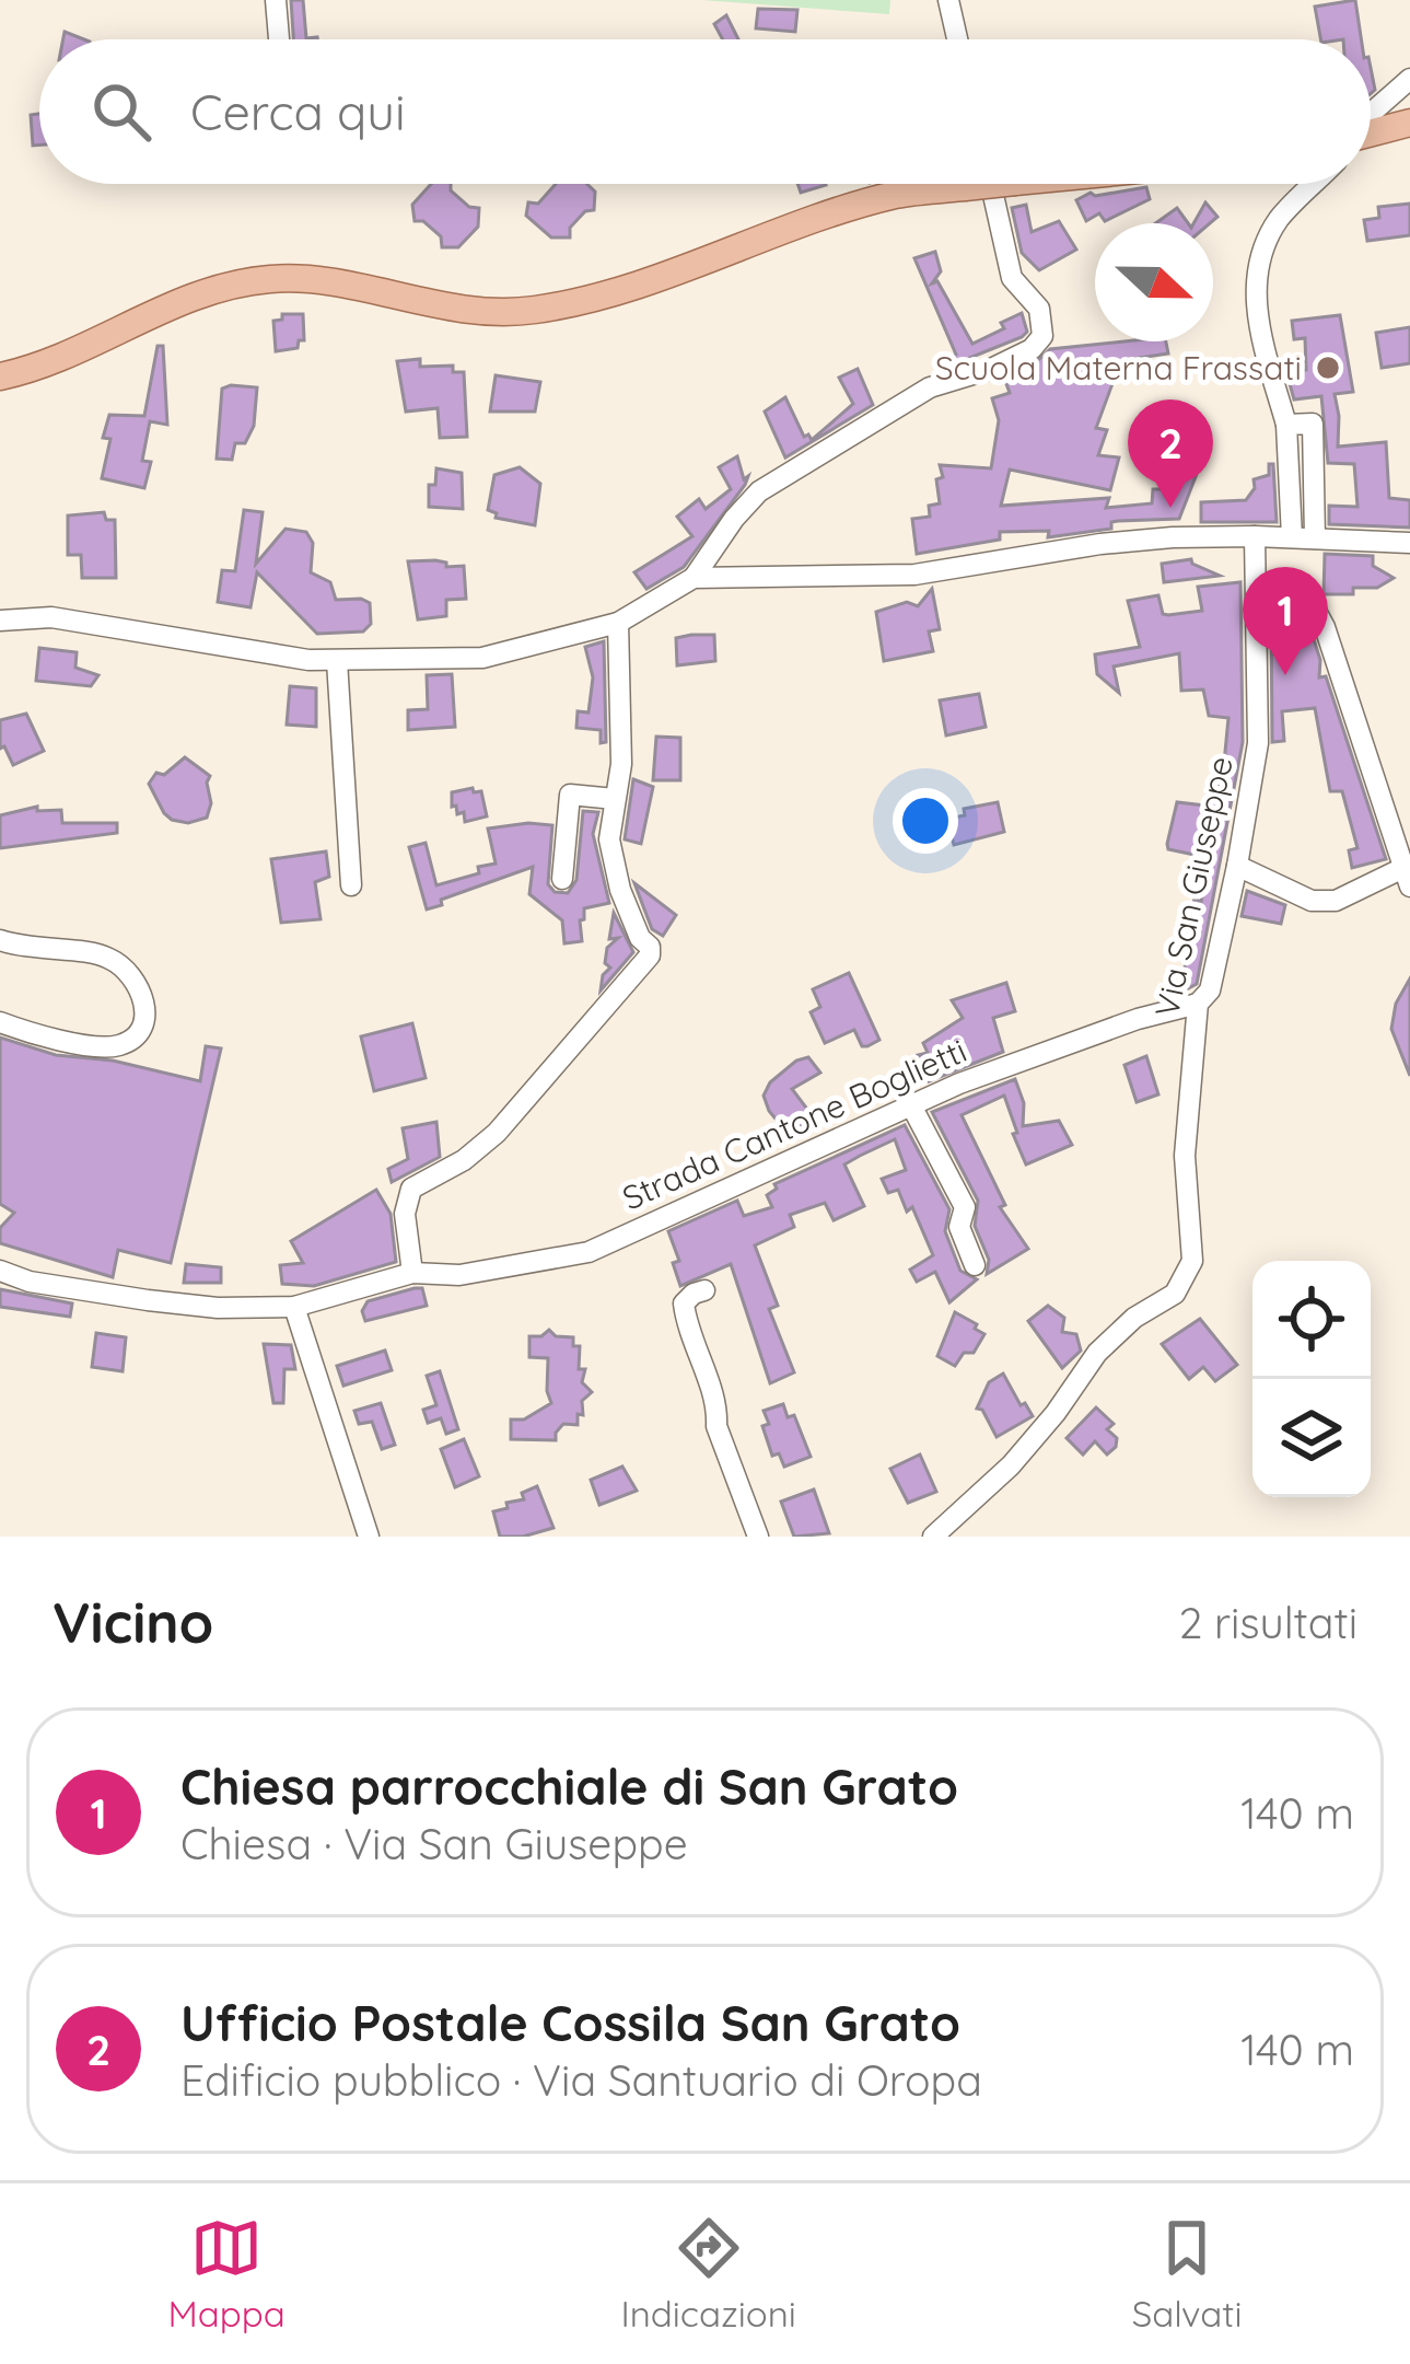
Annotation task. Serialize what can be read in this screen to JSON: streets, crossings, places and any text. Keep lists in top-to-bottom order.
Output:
{
  "streets": {
    "street": ["Via San Giuseppe", "Strada Cantone Boglietti"]
  },
  "crossings": [
    ["Via San Giuseppe", "Strada Cantone Boglietti"]
  ],
  "places": ["Scuola Materna Frassati"],
  "north": "right",
  "page": {
    "search": "Cerca qui",
    "pins": ["2", "1"],
    "heading": ["Vicino", "2 risultati"],
    "list": [
      {
        "mark": "1",
        "name": "Chiesa parrocchiale di San Grato",
        "note": "Chiesa · Via San Giuseppe",
        "value": "140 m"
      },
      {
        "mark": "2",
        "name": "Ufficio Postale Cossila San Grato",
        "note": "Edificio pubblico · Via Santuario di Oropa",
        "value": "140 m"
      }
    ],
    "nav": ["Mappa", "Indicazioni", "Salvati"]
  }
}
